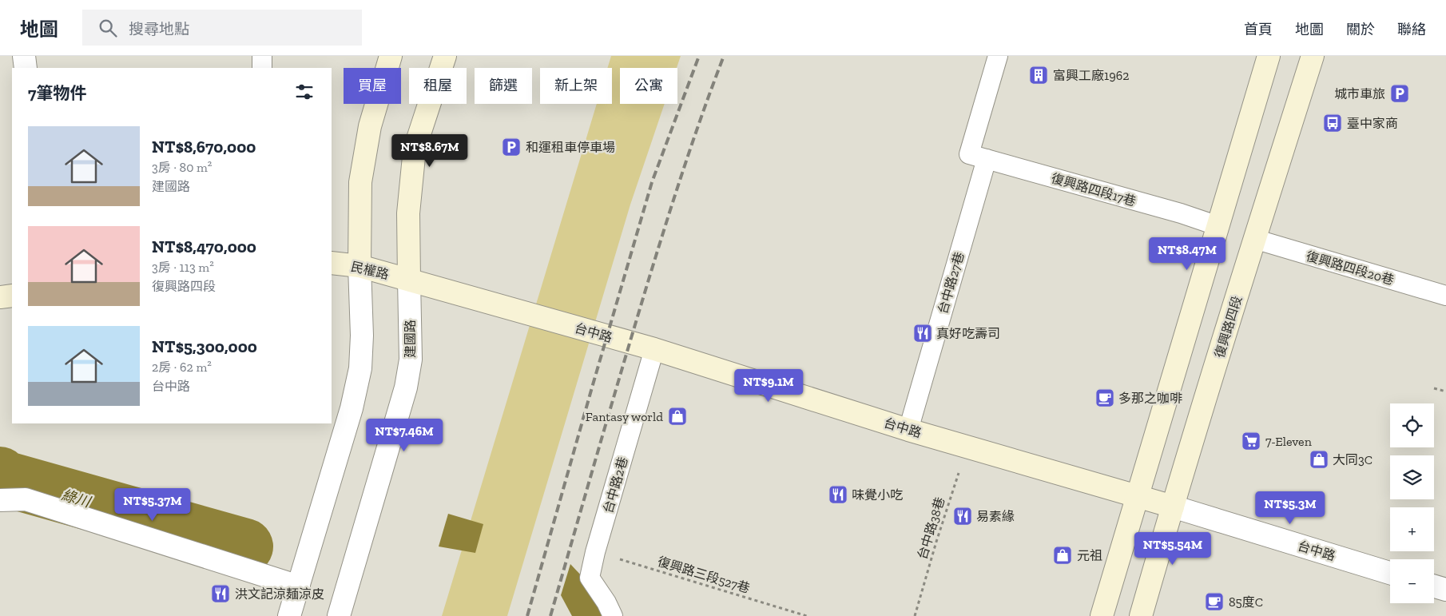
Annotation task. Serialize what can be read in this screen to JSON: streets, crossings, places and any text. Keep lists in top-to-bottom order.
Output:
{
  "streets": {
    "main road": [
      "民權路",
      "復興路四段",
      "台中路",
      "建國路"
    ],
    "lane": [
      "復興路四段17巷",
      "復興路四段20巷",
      "台中路27巷",
      "台中路2巷"
    ],
    "path": ["台中路38巷", "復興路三段527巷"]
  },
  "crossings": [
    ["復興路四段17巷", "台中路27巷"],
    ["復興路四段20巷", "復興路四段"],
    ["民權路", "台中路"],
    ["民權路", "建國路"],
    ["台中路27巷", "台中路"],
    ["復興路四段", "台中路"],
    ["台中路", "建國路"],
    ["台中路", "台中路2巷"],
    ["台中路", "台中路38巷"],
    ["台中路2巷", "復興路三段527巷"]
  ],
  "water": ["綠川"],
  "places": {
    "building": ["富興工廠1962"],
    "parking": ["城市車旅", "和運租車停車場"],
    "bus stop": ["臺中家商"],
    "restaurant": [
      "真好吃壽司",
      "味覺小吃",
      "易素緣",
      "洪文記涼麺涼皮"
    ],
    "cafe": ["多那之咖啡", "85度C"],
    "shop": ["Fantasy world", "大同3C", "元祖"],
    "supermarket": ["7-Eleven"]
  },
  "page": {
    "header": "地圖",
    "search": "搜尋地點",
    "nav": [
      "首頁",
      "地圖",
      "關於",
      "聯絡"
    ],
    "chip": [
      "買屋",
      "租屋",
      "篩選",
      "新上架",
      "公寓"
    ],
    "heading": "7筆物件",
    "list": [
      {
        "name": "NT$8,670,000",
        "note": "3房 · 80 m² · 建國路"
      },
      {
        "name": "NT$8,470,000",
        "note": "3房 · 113 m² · 復興路四段"
      },
      {
        "name": "NT$5,300,000",
        "note": "2房 · 62 m² · 台中路"
      }
    ],
    "price": [
      "NT$8.67M",
      "NT$8.47M",
      "NT$9.1M",
      "NT$7.46M",
      "NT$5.37M",
      "NT$5.3M",
      "NT$5.54M"
    ],
    "map_buttons": ["+", "−"]
  }
}
